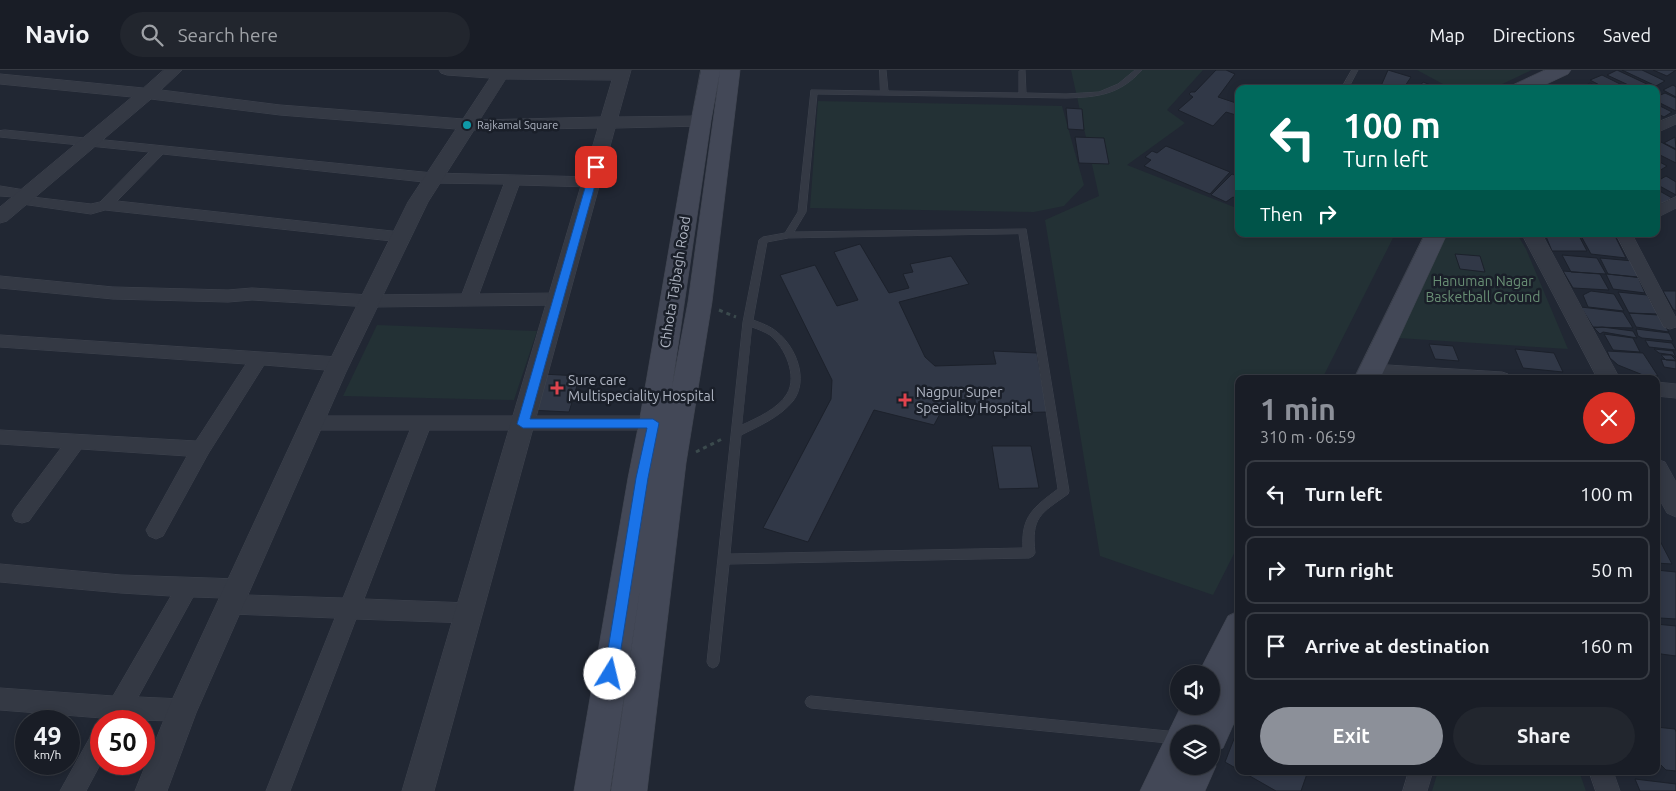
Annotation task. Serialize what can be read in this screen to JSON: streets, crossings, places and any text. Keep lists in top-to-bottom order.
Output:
{
  "streets": {
    "main road": ["Chhota Tajbagh Road"]
  },
  "parks": ["Hanuman Nagar Basketball Ground"],
  "places": {
    "other": ["Rajkamal Square"],
    "health": ["Sure care Multispeciality Hospital", "Nagpur Super Speciality Hospital"]
  },
  "page": {
    "header": "Navio",
    "search": "Search here",
    "nav": ["Map", "Directions", "Saved"],
    "turn": ["100 m", "Turn left"],
    "then": "Then",
    "heading": ["1 min", "310 m · 06:59"],
    "list": [
      {
        "name": "Turn left",
        "value": "100 m"
      },
      {
        "name": "Turn right",
        "value": "50 m"
      },
      {
        "name": "Arrive at destination",
        "value": "160 m"
      }
    ],
    "buttons": ["Exit", "Share"],
    "speed": "49 km/h",
    "limit": "50"
  }
}
